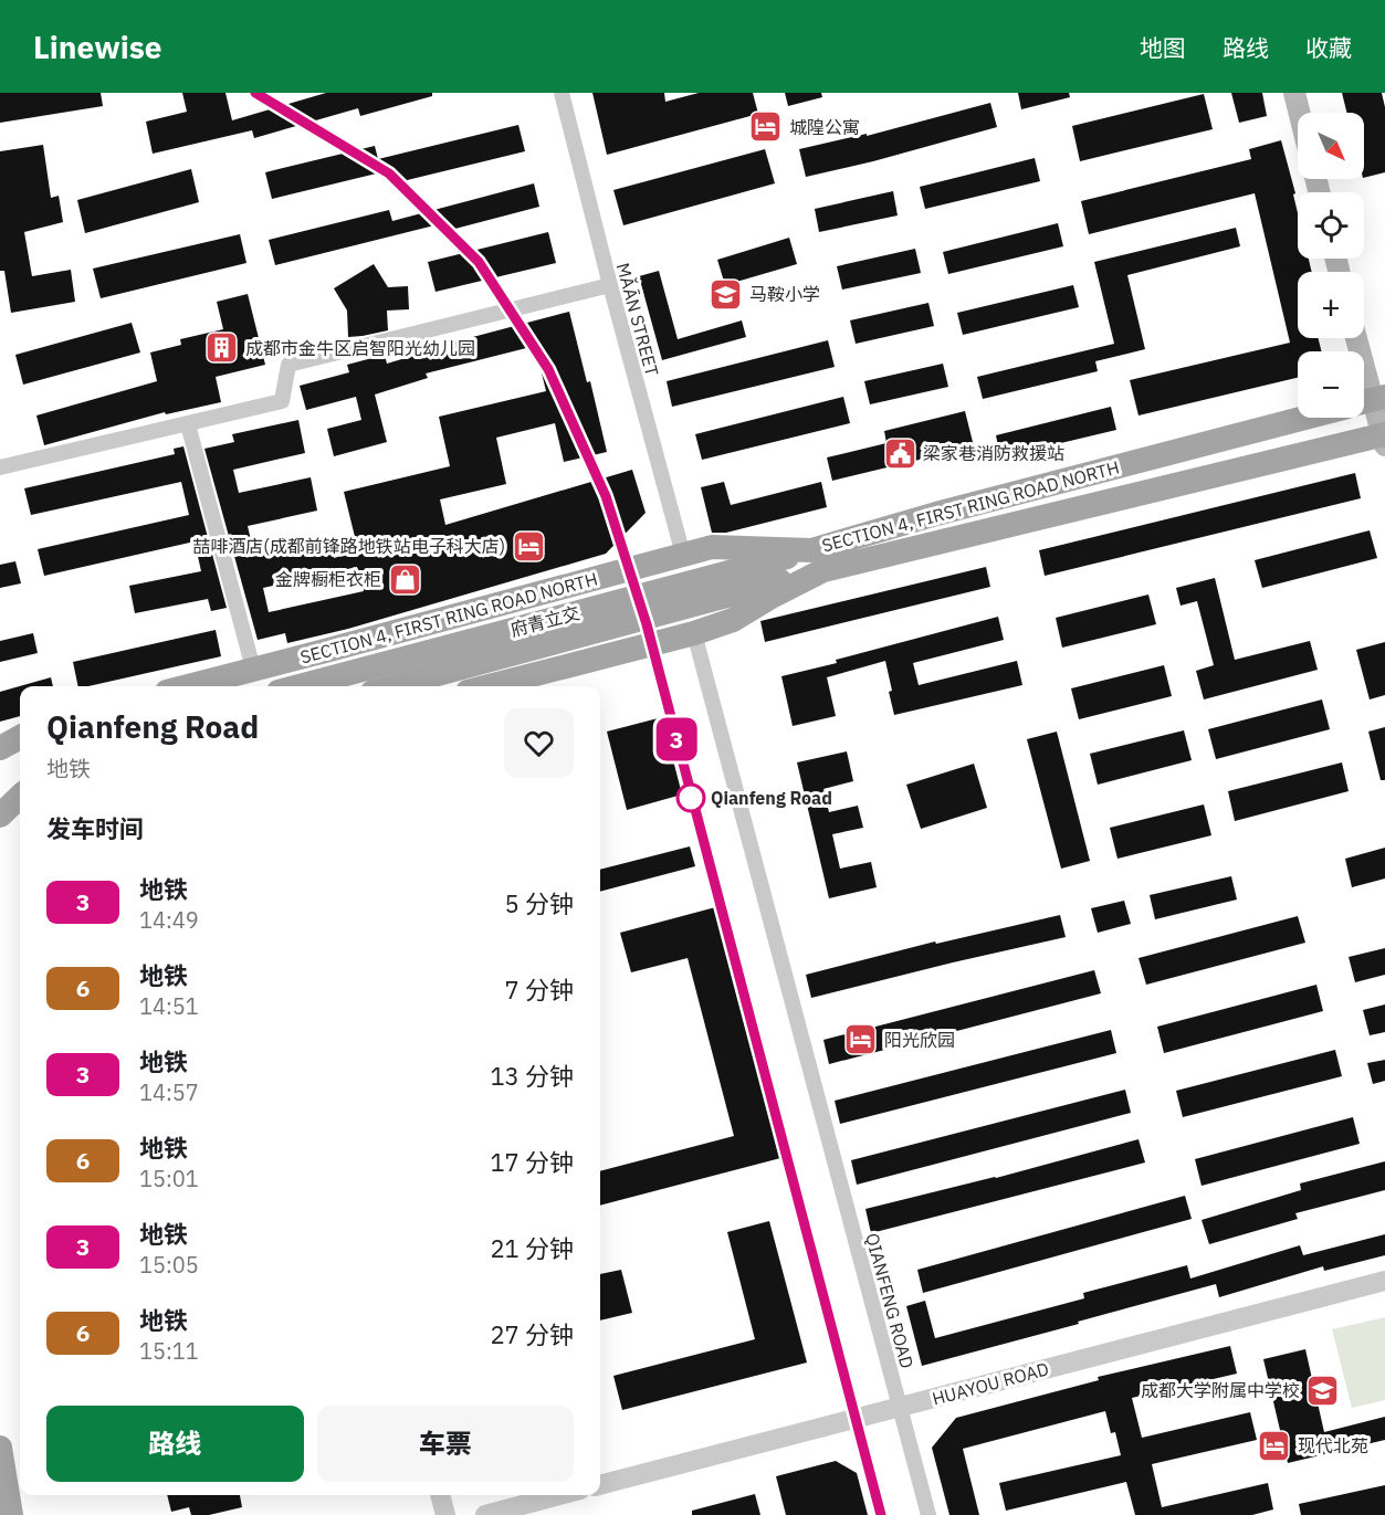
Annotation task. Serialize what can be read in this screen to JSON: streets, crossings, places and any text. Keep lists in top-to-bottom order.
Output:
{
  "streets": {
    "main road": ["SECTION 4, FIRST RING ROAD NORTH", "府青立交"],
    "street": ["MǍĀN STREET", "QIANFENG ROAD", "HUAYOU ROAD"]
  },
  "crossings": [
    ["MǍĀN STREET", "SECTION 4, FIRST RING ROAD NORTH"],
    ["SECTION 4, FIRST RING ROAD NORTH", "府青立交"],
    ["SECTION 4, FIRST RING ROAD NORTH", "QIANFENG ROAD"],
    ["QIANFENG ROAD", "HUAYOU ROAD"]
  ],
  "places": {
    "hotel": [
      "城隍公寓",
      "喆啡酒店(成都前锋路地铁站电子科大店)",
      "阳光欣园",
      "现代北苑"
    ],
    "school or university": ["马鞍小学", "成都大学附属中学校"],
    "building": ["成都市金牛区启智阳光幼儿园"],
    "public building": ["梁家巷消防救援站"],
    "shop": ["金牌橱柜衣柜"],
    "other": ["Qianfeng Road"]
  },
  "lines": ["metro line 3"],
  "north": "bottom right",
  "page": {
    "header": "Linewise",
    "nav": ["地图", "路线", "收藏"],
    "on_map": "3",
    "map_buttons": ["+", "−"],
    "heading": [
      ["Qianfeng Road", "地铁"],
      "发车时间"
    ],
    "list": [
      {
        "mark": "3",
        "name": "地铁",
        "note": "14:49",
        "value": "5 分钟"
      },
      {
        "mark": "6",
        "name": "地铁",
        "note": "14:51",
        "value": "7 分钟"
      },
      {
        "mark": "3",
        "name": "地铁",
        "note": "14:57",
        "value": "13 分钟"
      },
      {
        "mark": "6",
        "name": "地铁",
        "note": "15:01",
        "value": "17 分钟"
      },
      {
        "mark": "3",
        "name": "地铁",
        "note": "15:05",
        "value": "21 分钟"
      },
      {
        "mark": "6",
        "name": "地铁",
        "note": "15:11",
        "value": "27 分钟"
      }
    ],
    "buttons": ["路线", "车票"]
  }
}
